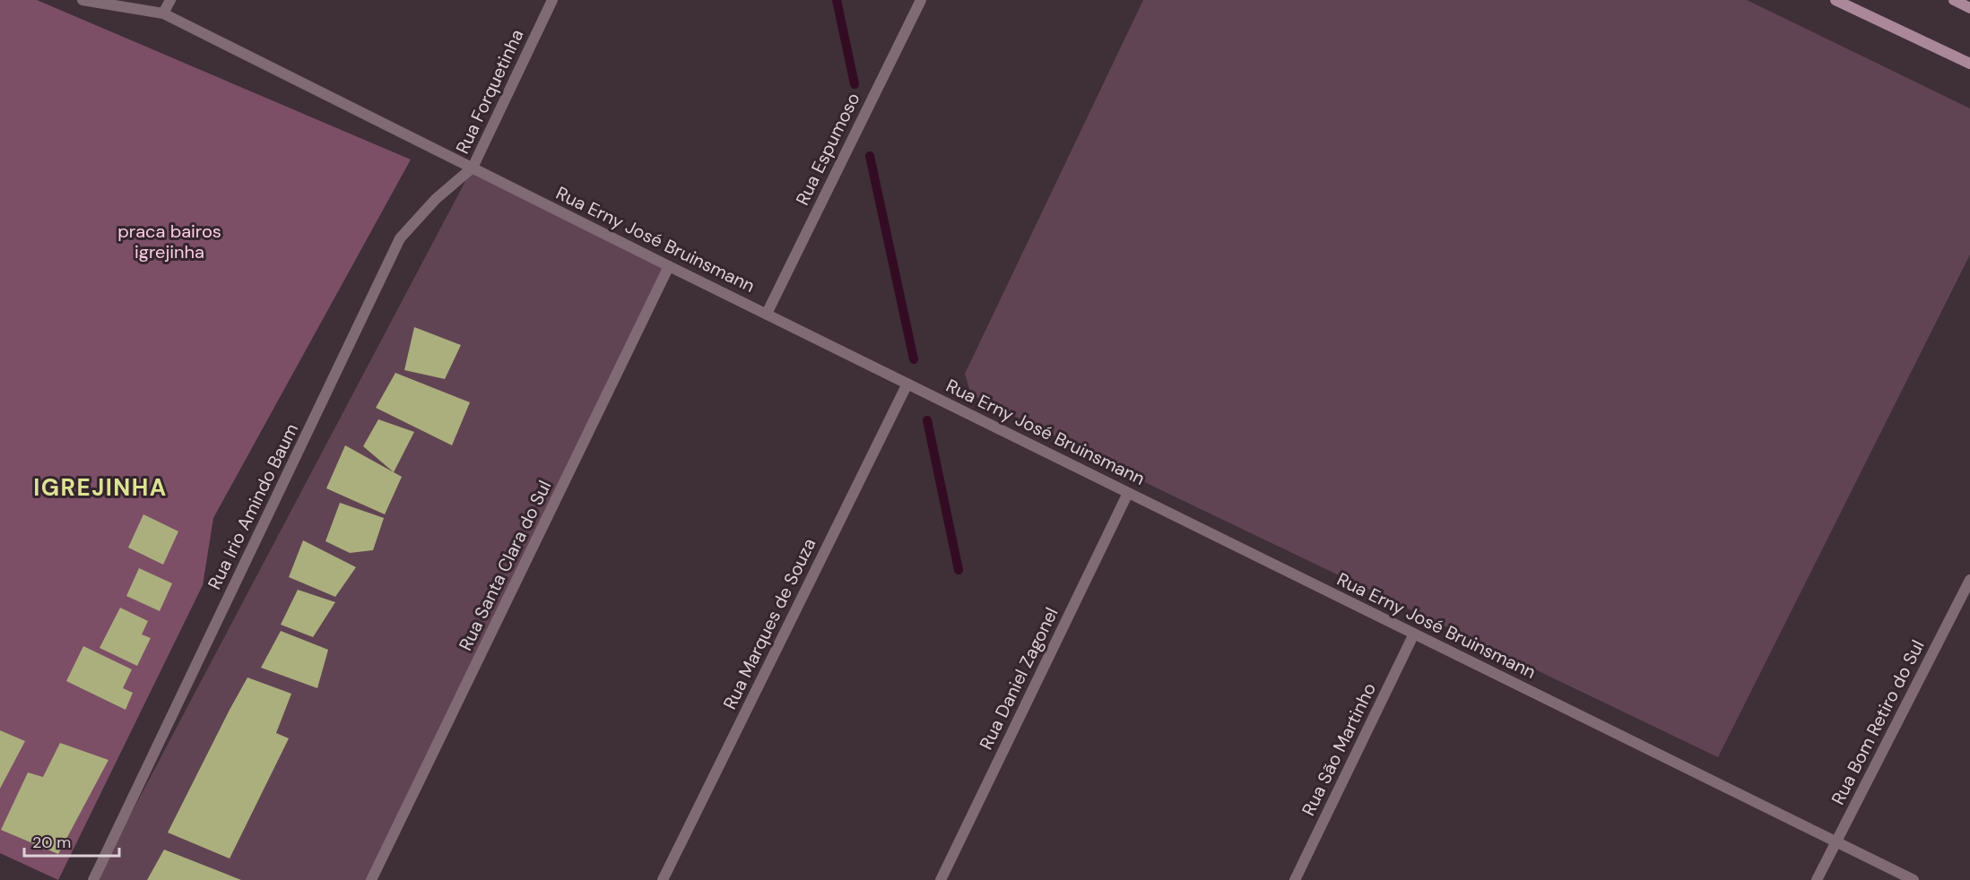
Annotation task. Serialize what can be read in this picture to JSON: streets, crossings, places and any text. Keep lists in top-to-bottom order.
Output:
{
  "streets": {
    "street": [
      "Rua Forquetinha",
      "Rua Espumoso",
      "Rua Erny José Bruinsmann",
      "Rua Irio Amindo Baum",
      "Rua Santa Clara do Sul",
      "Rua Marques de Souza",
      "Rua Daniel Zagonel",
      "Rua Bom Retiro do Sul",
      "Rua São Martinho"
    ]
  },
  "crossings": [
    ["Rua Forquetinha", "Rua Erny José Bruinsmann"],
    ["Rua Forquetinha", "Rua Irio Amindo Baum"],
    ["Rua Espumoso", "Rua Erny José Bruinsmann"],
    ["Rua Erny José Bruinsmann", "Rua Irio Amindo Baum"],
    ["Rua Erny José Bruinsmann", "Rua Santa Clara do Sul"],
    ["Rua Erny José Bruinsmann", "Rua Marques de Souza"],
    ["Rua Erny José Bruinsmann", "Rua Daniel Zagonel"],
    ["Rua Erny José Bruinsmann", "Rua Bom Retiro do Sul"],
    ["Rua Erny José Bruinsmann", "Rua São Martinho"]
  ],
  "districts": ["IGREJINHA"],
  "parks": ["praca bairos igrejinha"],
  "scale_bar": "20 m"
}
